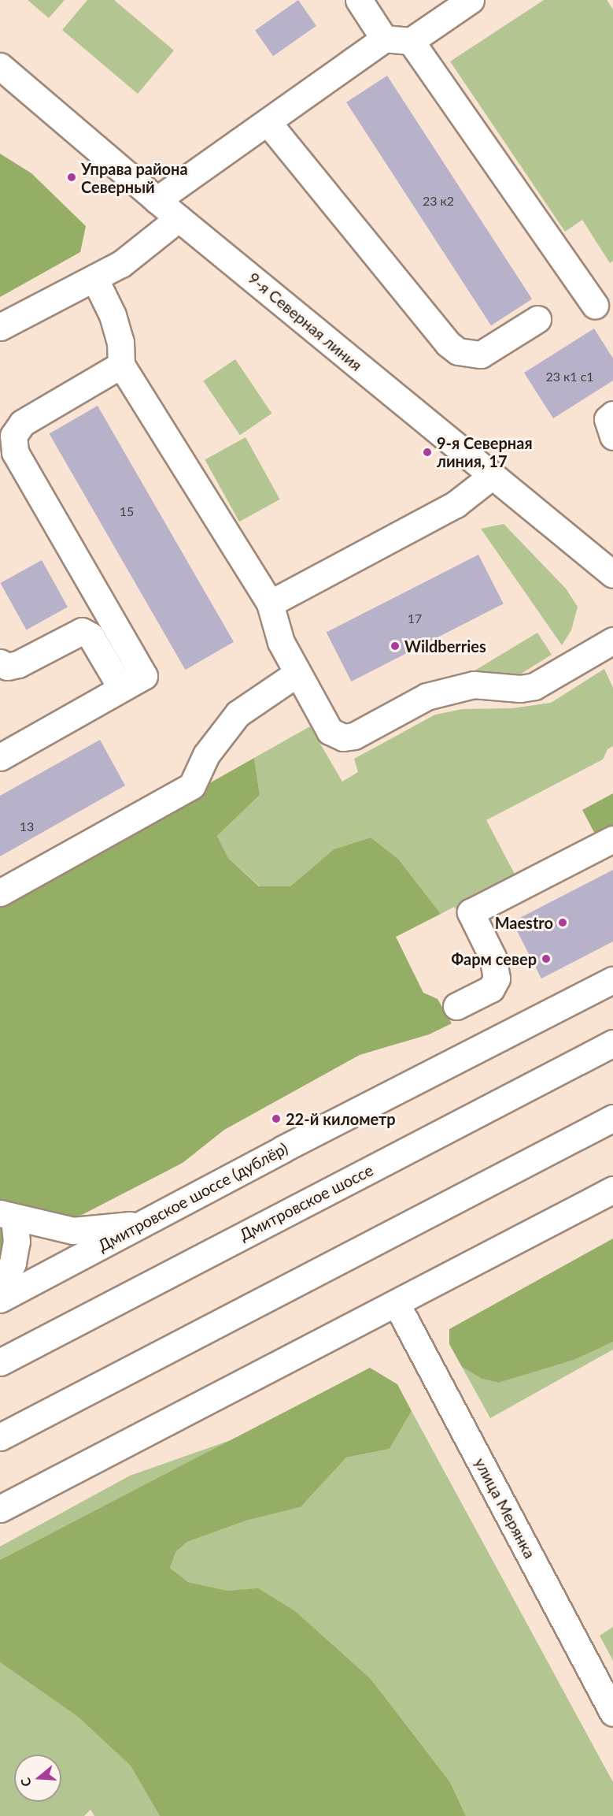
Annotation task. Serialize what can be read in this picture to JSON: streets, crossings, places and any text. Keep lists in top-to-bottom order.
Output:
{
  "streets": {
    "main road": [
      "9-я Северная линия",
      "Дмитровское шоссе (дублёр)",
      "Дмитровское шоссе",
      "улица Мерянка"
    ]
  },
  "places": [
    "Управа района Северный",
    "9-я Северная линия, 17",
    "Wildberries",
    "Maestro",
    "Фарм север",
    "22-й километр"
  ],
  "house_numbers": [
    "23 к2",
    "23 к1 с1",
    "15",
    "17",
    "13"
  ],
  "north": "left"
}
